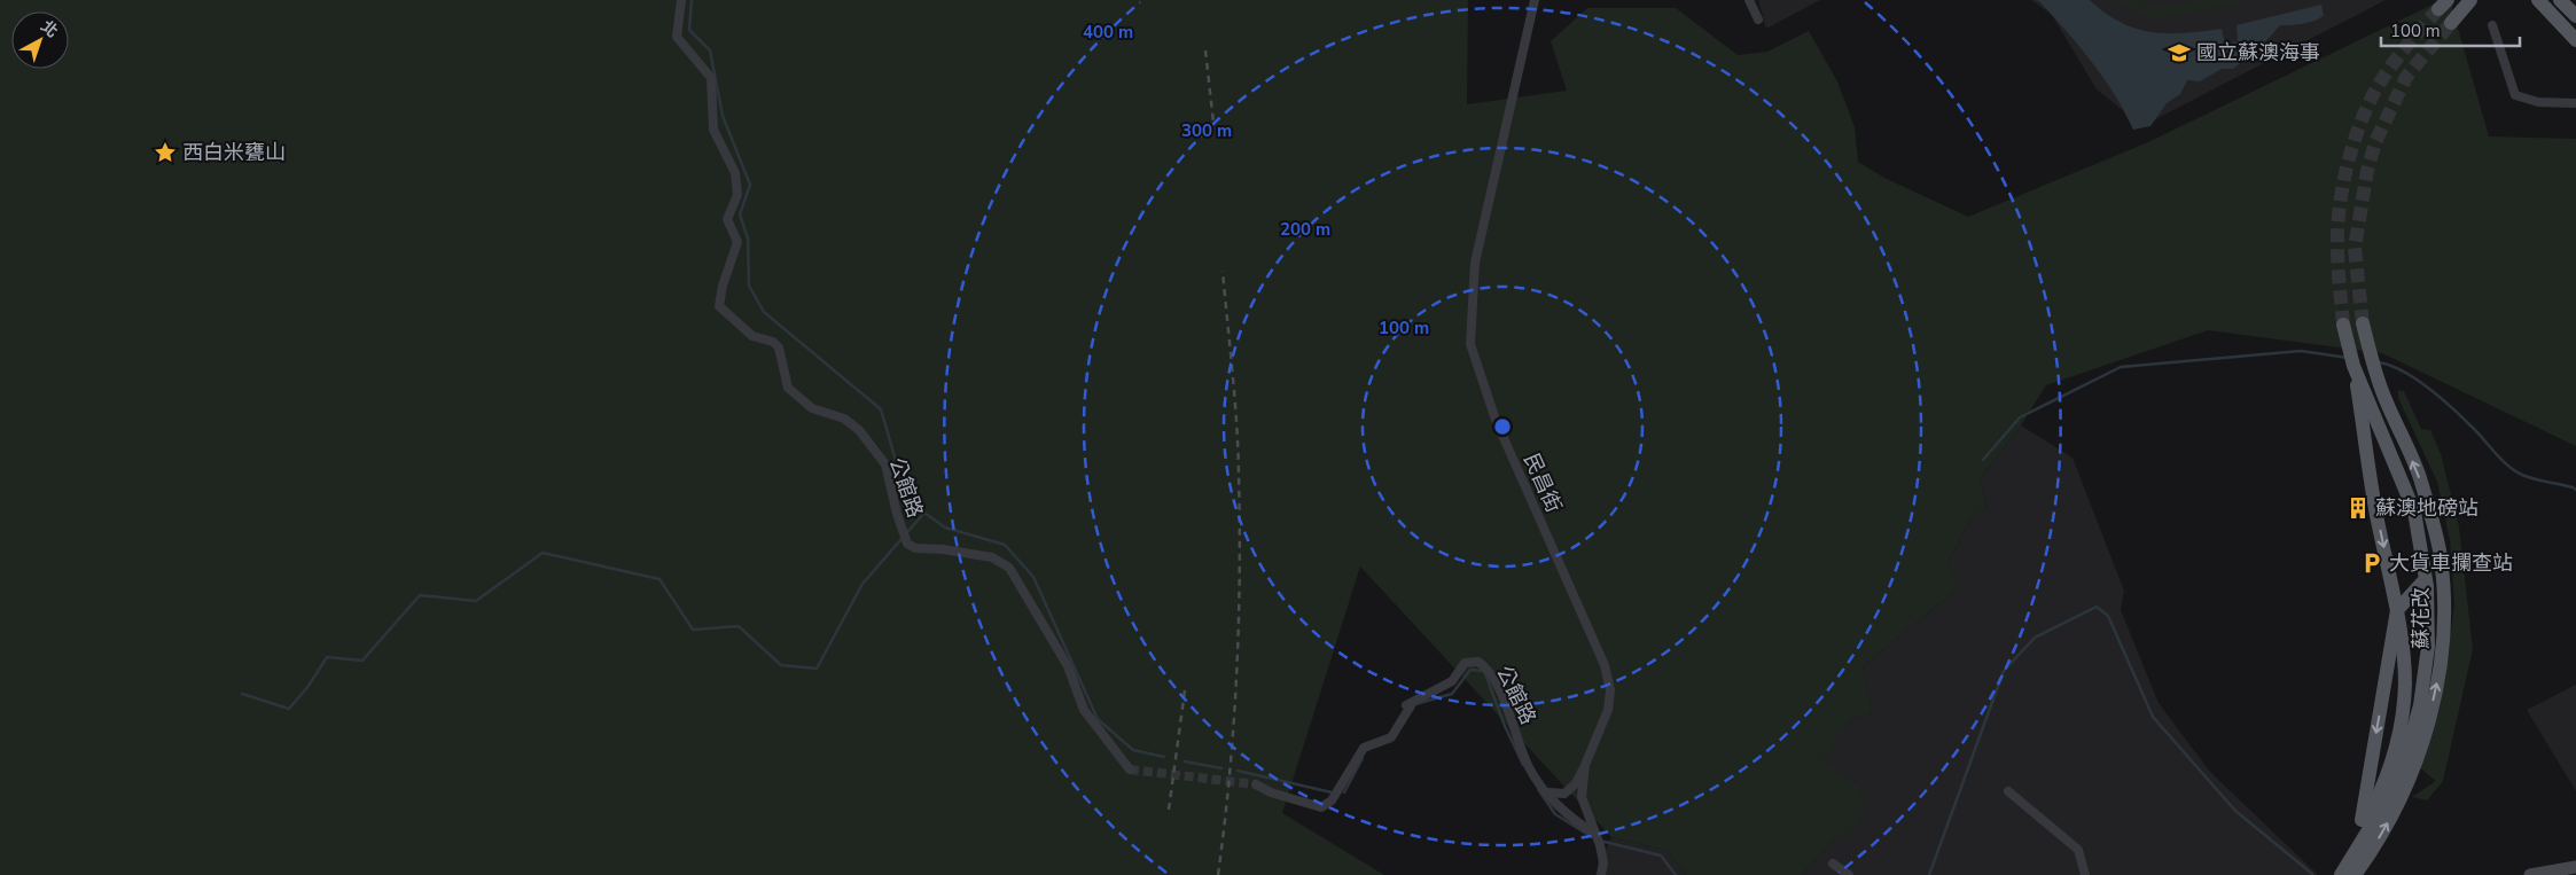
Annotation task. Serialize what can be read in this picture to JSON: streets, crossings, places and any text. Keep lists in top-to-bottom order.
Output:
{
  "streets": {
    "main road": ["蘇花改"],
    "street": ["民昌街", "公館路"]
  },
  "crossings": [
    ["民昌街", "公館路"]
  ],
  "places": {
    "school or university": ["國立蘇澳海事"],
    "place": ["西白米甕山"],
    "building": ["蘇澳地磅站"],
    "parking": ["大貨車攔查站"]
  },
  "scale_bar": "100 m",
  "north": "top right",
  "rings": [
    "400 m",
    "300 m",
    "200 m",
    "100 m"
  ]
}
